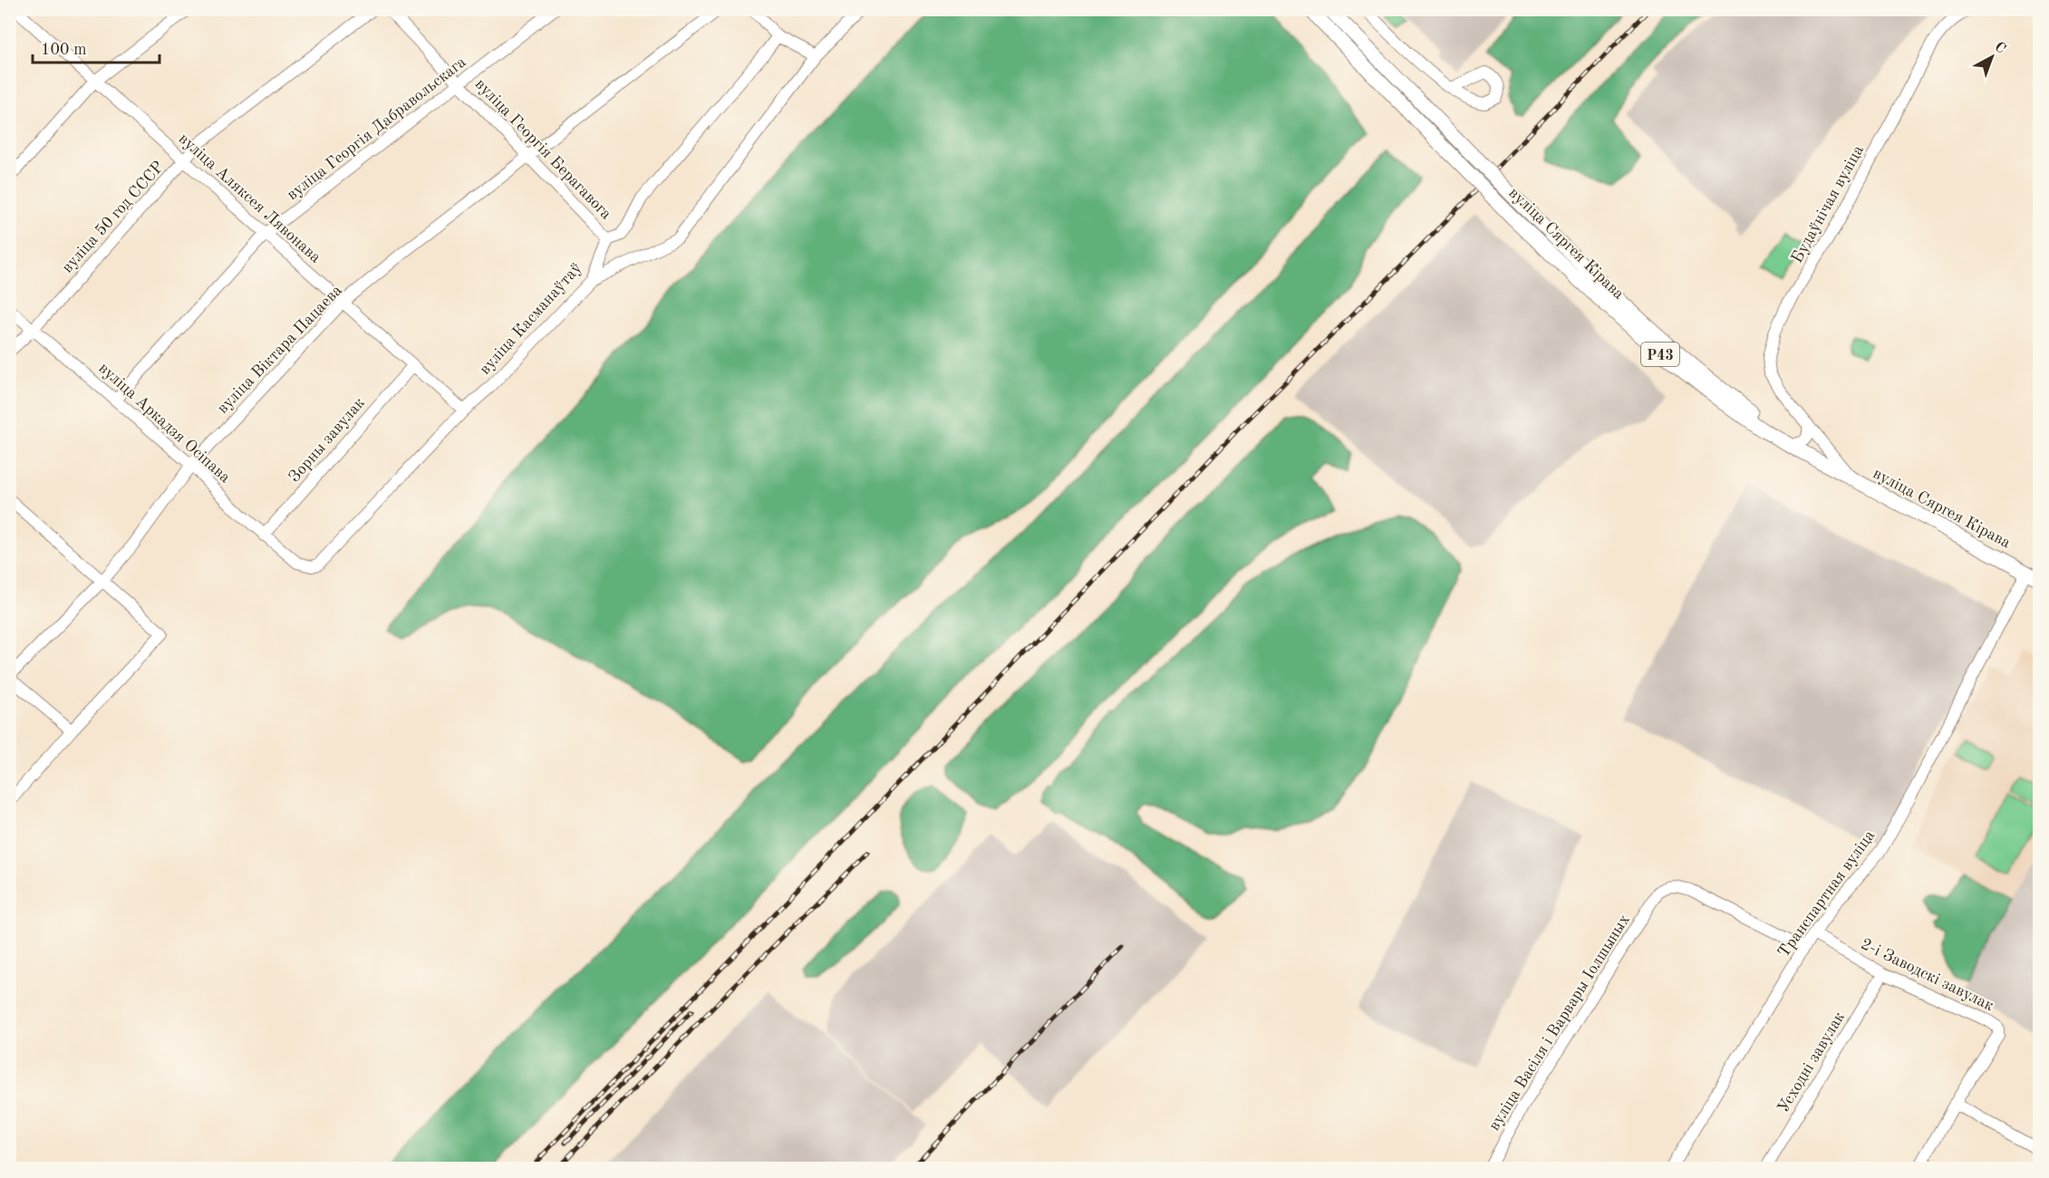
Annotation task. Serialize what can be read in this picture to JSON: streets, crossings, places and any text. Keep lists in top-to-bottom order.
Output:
{
  "streets": {
    "main road": ["вуліца Сяргея Кірава", "Р43"],
    "street": [
      "вуліца Георгія Дабравольскага",
      "вуліца Георгія Берагавога",
      "вуліца Аляксея Лявонава",
      "Будаўнічая вуліца",
      "вуліца 50 год СССР",
      "вуліца Касманаўтаў",
      "вуліца Віктара Пацаева",
      "вуліца Аркадзя Осіпава",
      "Зорны завулак",
      "Транспартная вуліца",
      "2-і Заводскі завулак",
      "вуліца Васіля і Варвары Іолшыных",
      "Усходні завулак"
    ]
  },
  "crossings": [
    ["вуліца Георгія Дабравольскага", "вуліца Георгія Берагавога"],
    ["вуліца Георгія Дабравольскага", "вуліца Аляксея Лявонава"],
    ["вуліца Георгія Дабравольскага", "вуліца Аркадзя Осіпава"],
    ["вуліца Георгія Берагавога", "вуліца Касманаўтаў"],
    ["вуліца Георгія Берагавога", "вуліца Віктара Пацаева"],
    ["вуліца Аляксея Лявонава", "вуліца 50 год СССР"],
    ["вуліца Аляксея Лявонава", "вуліца Касманаўтаў"],
    ["вуліца Аляксея Лявонава", "вуліца Віктара Пацаева"],
    ["вуліца Аляксея Лявонава", "Зорны завулак"],
    ["Будаўнічая вуліца", "вуліца Сяргея Кірава"],
    ["вуліца 50 год СССР", "вуліца Аркадзя Осіпава"],
    ["вуліца Сяргея Кірава", "Транспартная вуліца"],
    ["вуліца Касманаўтаў", "вуліца Аркадзя Осіпава"],
    ["вуліца Віктара Пацаева", "вуліца Аркадзя Осіпава"],
    ["вуліца Аркадзя Осіпава", "Зорны завулак"],
    ["Транспартная вуліца", "2-і Заводскі завулак"],
    ["Транспартная вуліца", "вуліца Васіля і Варвары Іолшыных"],
    ["2-і Заводскі завулак", "Усходні завулак"]
  ],
  "scale_bar": "100 m",
  "north": "top right"
}
